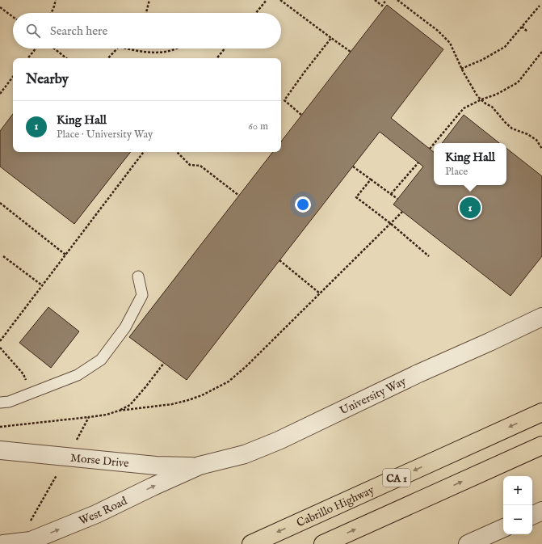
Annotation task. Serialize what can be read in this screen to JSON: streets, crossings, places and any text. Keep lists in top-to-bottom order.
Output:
{
  "streets": {
    "highway": ["CA 1", "Cabrillo Highway"],
    "street": ["University Way", "Morse Drive", "West Road"]
  },
  "crossings": [
    ["University Way", "Morse Drive"],
    ["University Way", "West Road"],
    ["Morse Drive", "West Road"]
  ],
  "one_way": ["West Road"],
  "page": {
    "search": "Search here",
    "heading": "Nearby",
    "list": [
      {
        "mark": "1",
        "name": "King Hall",
        "note": "Place · University Way",
        "value": "60 m"
      }
    ],
    "popup": ["King Hall", "Place"],
    "pins": "1",
    "map_buttons": ["+", "−"]
  }
}
